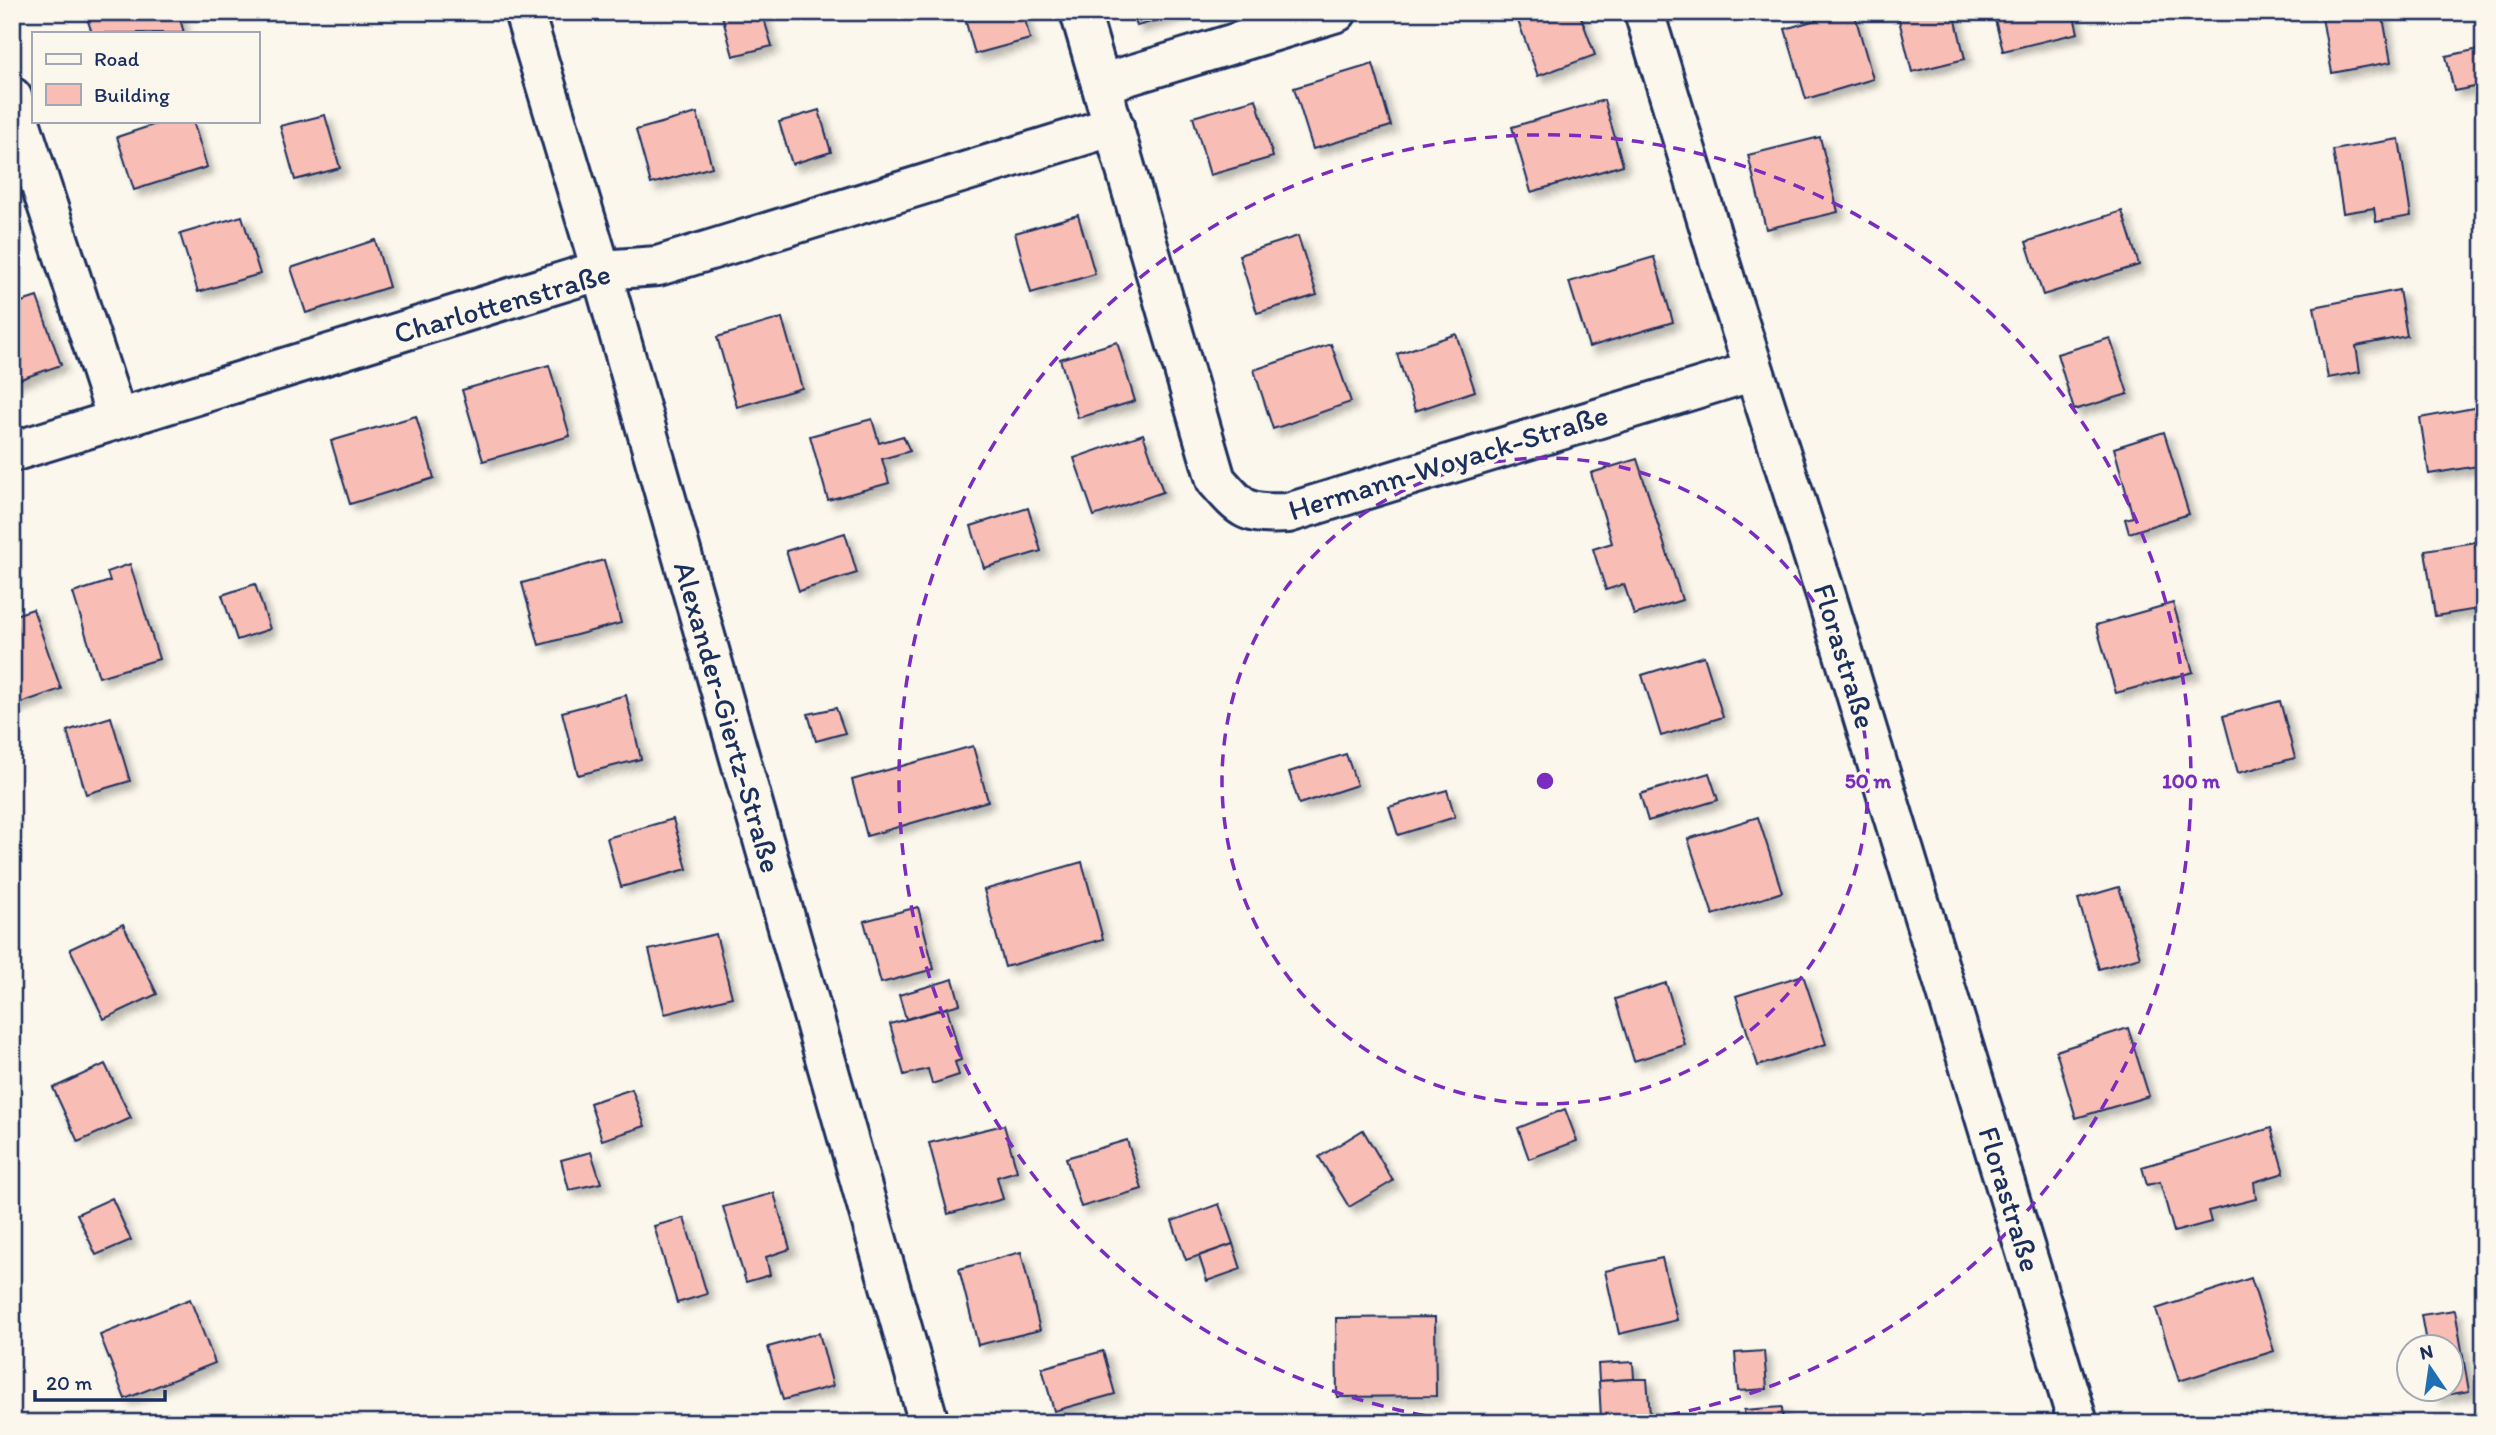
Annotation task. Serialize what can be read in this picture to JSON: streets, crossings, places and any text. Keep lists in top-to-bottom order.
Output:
{
  "streets": {
    "street": [
      "Charlottenstraße",
      "Hermann-Woyack-Straße",
      "Florastraße",
      "Alexander-Giertz-Straße"
    ]
  },
  "crossings": [
    ["Charlottenstraße", "Hermann-Woyack-Straße"],
    ["Charlottenstraße", "Alexander-Giertz-Straße"],
    ["Hermann-Woyack-Straße", "Florastraße"]
  ],
  "legend": ["Road", "Building"],
  "scale_bar": "20 m",
  "north": "top",
  "rings": ["50 m", "100 m"]
}
